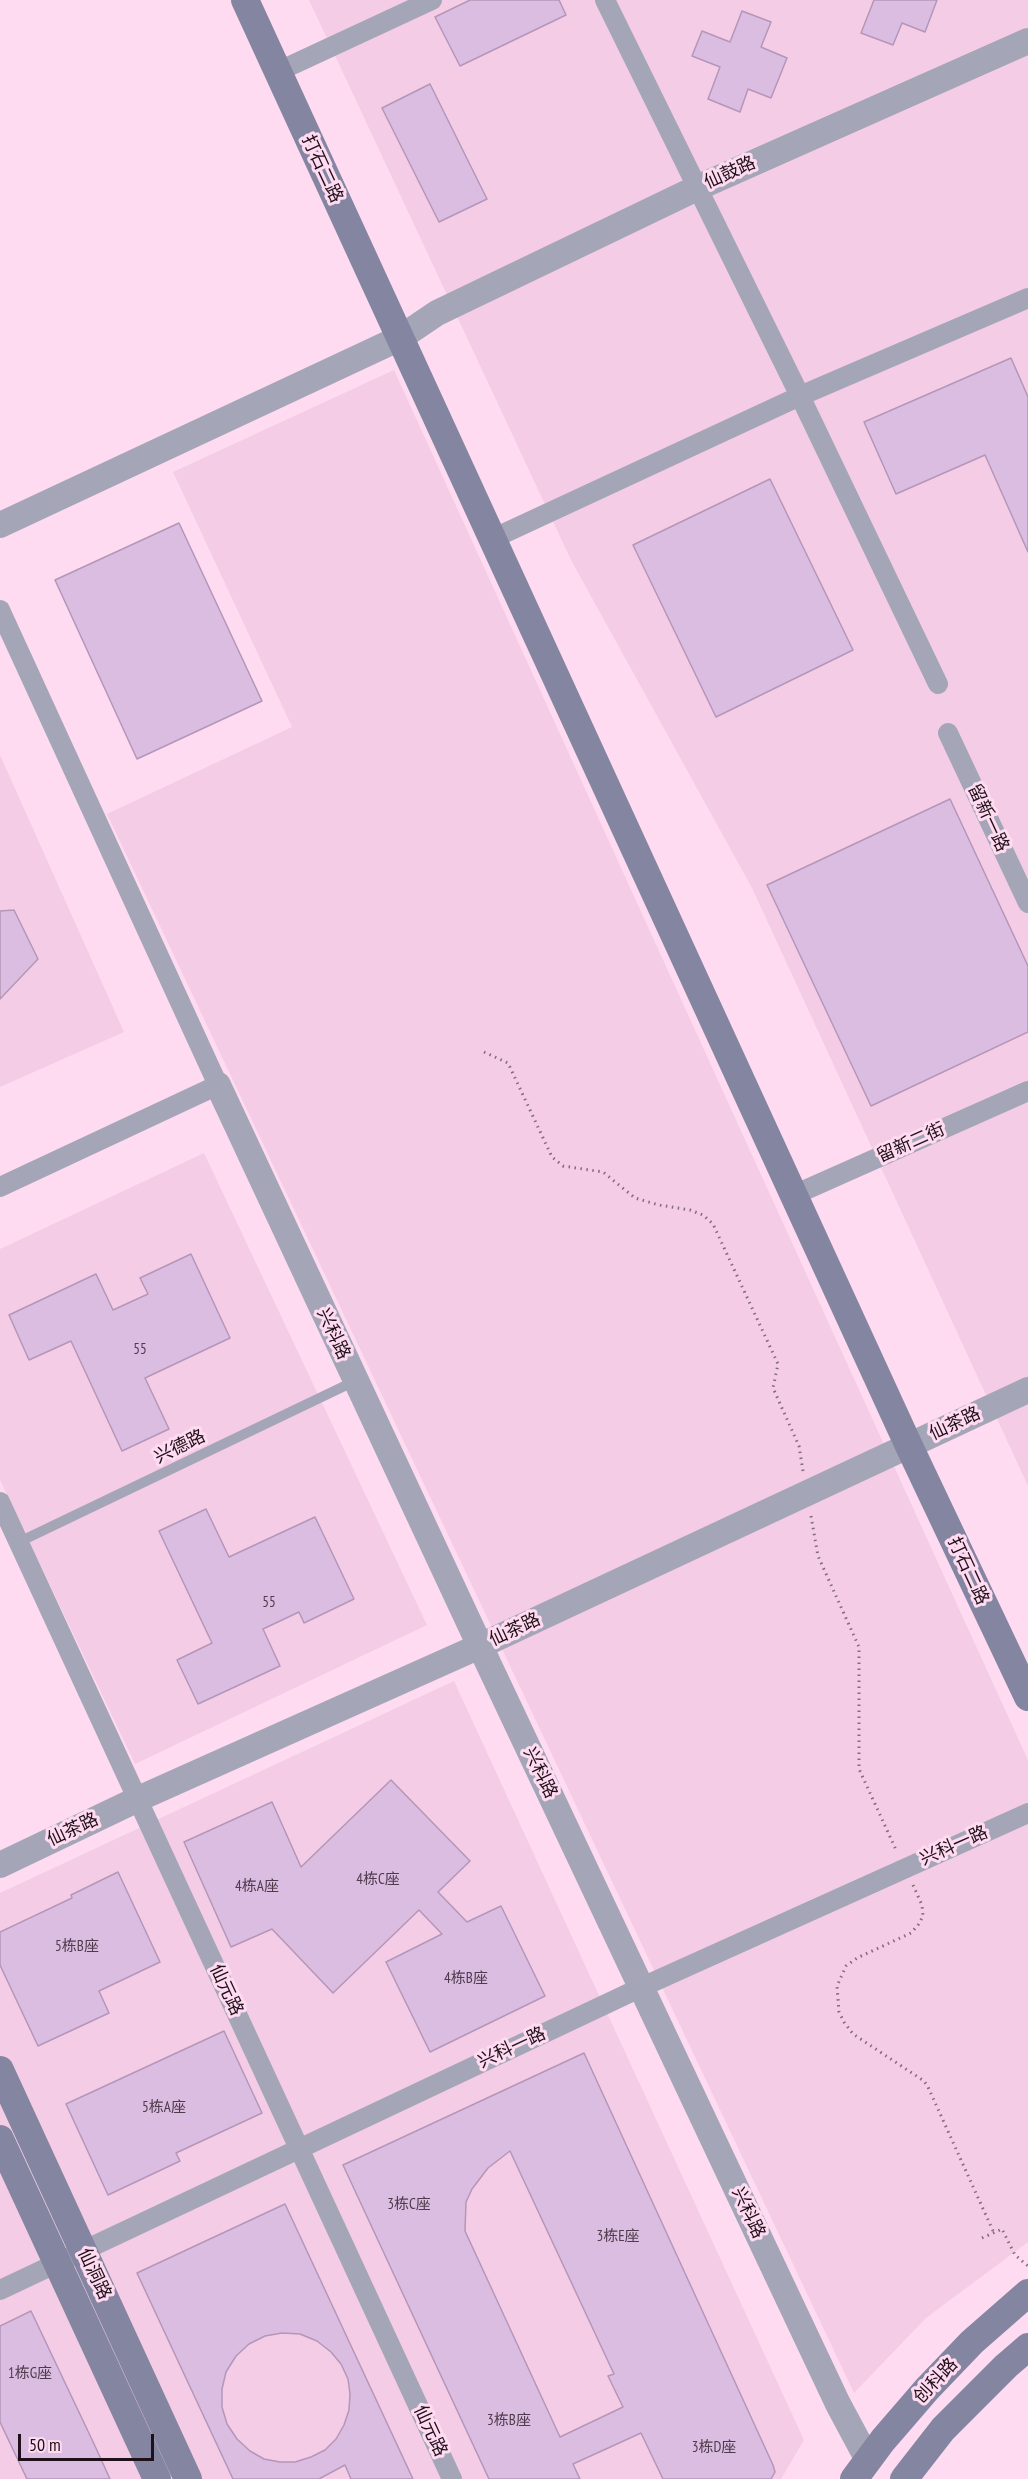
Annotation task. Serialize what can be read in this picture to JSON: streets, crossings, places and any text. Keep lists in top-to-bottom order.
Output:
{
  "streets": {
    "main road": ["打石二路", "仙洞路", "创科路"],
    "street": [
      "仙鼓路",
      "留新一路",
      "留新二街",
      "兴科路",
      "仙茶路",
      "兴科一路",
      "仙元路"
    ],
    "lane": ["兴德路"]
  },
  "crossings": [
    ["打石二路", "仙鼓路"],
    ["打石二路", "留新二街"],
    ["打石二路", "仙茶路"],
    ["兴科路", "仙茶路"],
    ["兴科路", "兴德路"],
    ["兴科路", "兴科一路"],
    ["兴科路", "创科路"],
    ["仙茶路", "仙元路"],
    ["兴德路", "仙元路"],
    ["兴科一路", "仙元路"],
    ["兴科一路", "仙洞路"]
  ],
  "house_numbers": [
    "55",
    "55",
    "4栋C座",
    "4栋A座",
    "5栋B座",
    "4栋B座",
    "5栋A座",
    "3栋C座",
    "3栋E座",
    "1栋G座",
    "3栋B座",
    "3栋D座"
  ],
  "scale_bar": "50 m"
}
